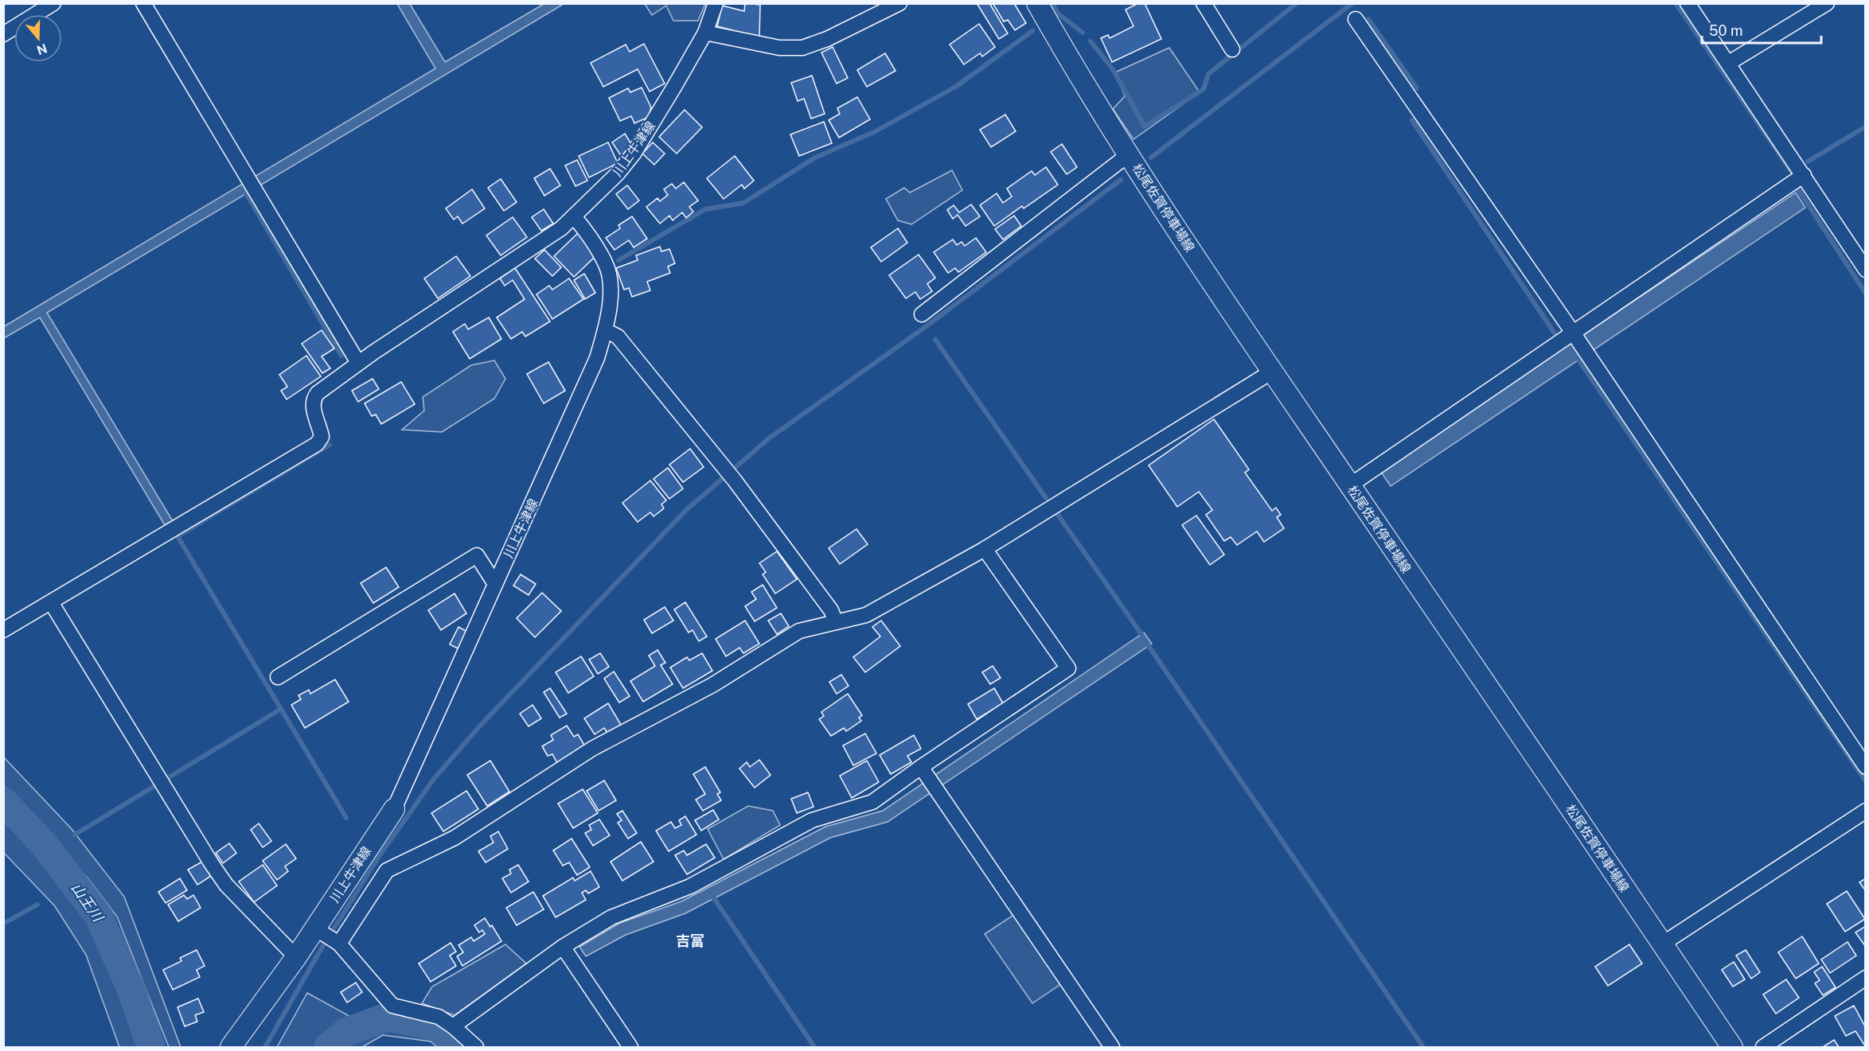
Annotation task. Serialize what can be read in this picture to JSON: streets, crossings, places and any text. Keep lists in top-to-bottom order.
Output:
{
  "streets": {
    "main road": ["川上牛津線", "松尾佐賀停車場線"]
  },
  "districts": ["吉富"],
  "water": ["山王川"],
  "scale_bar": "50 m",
  "north": "bottom"
}
